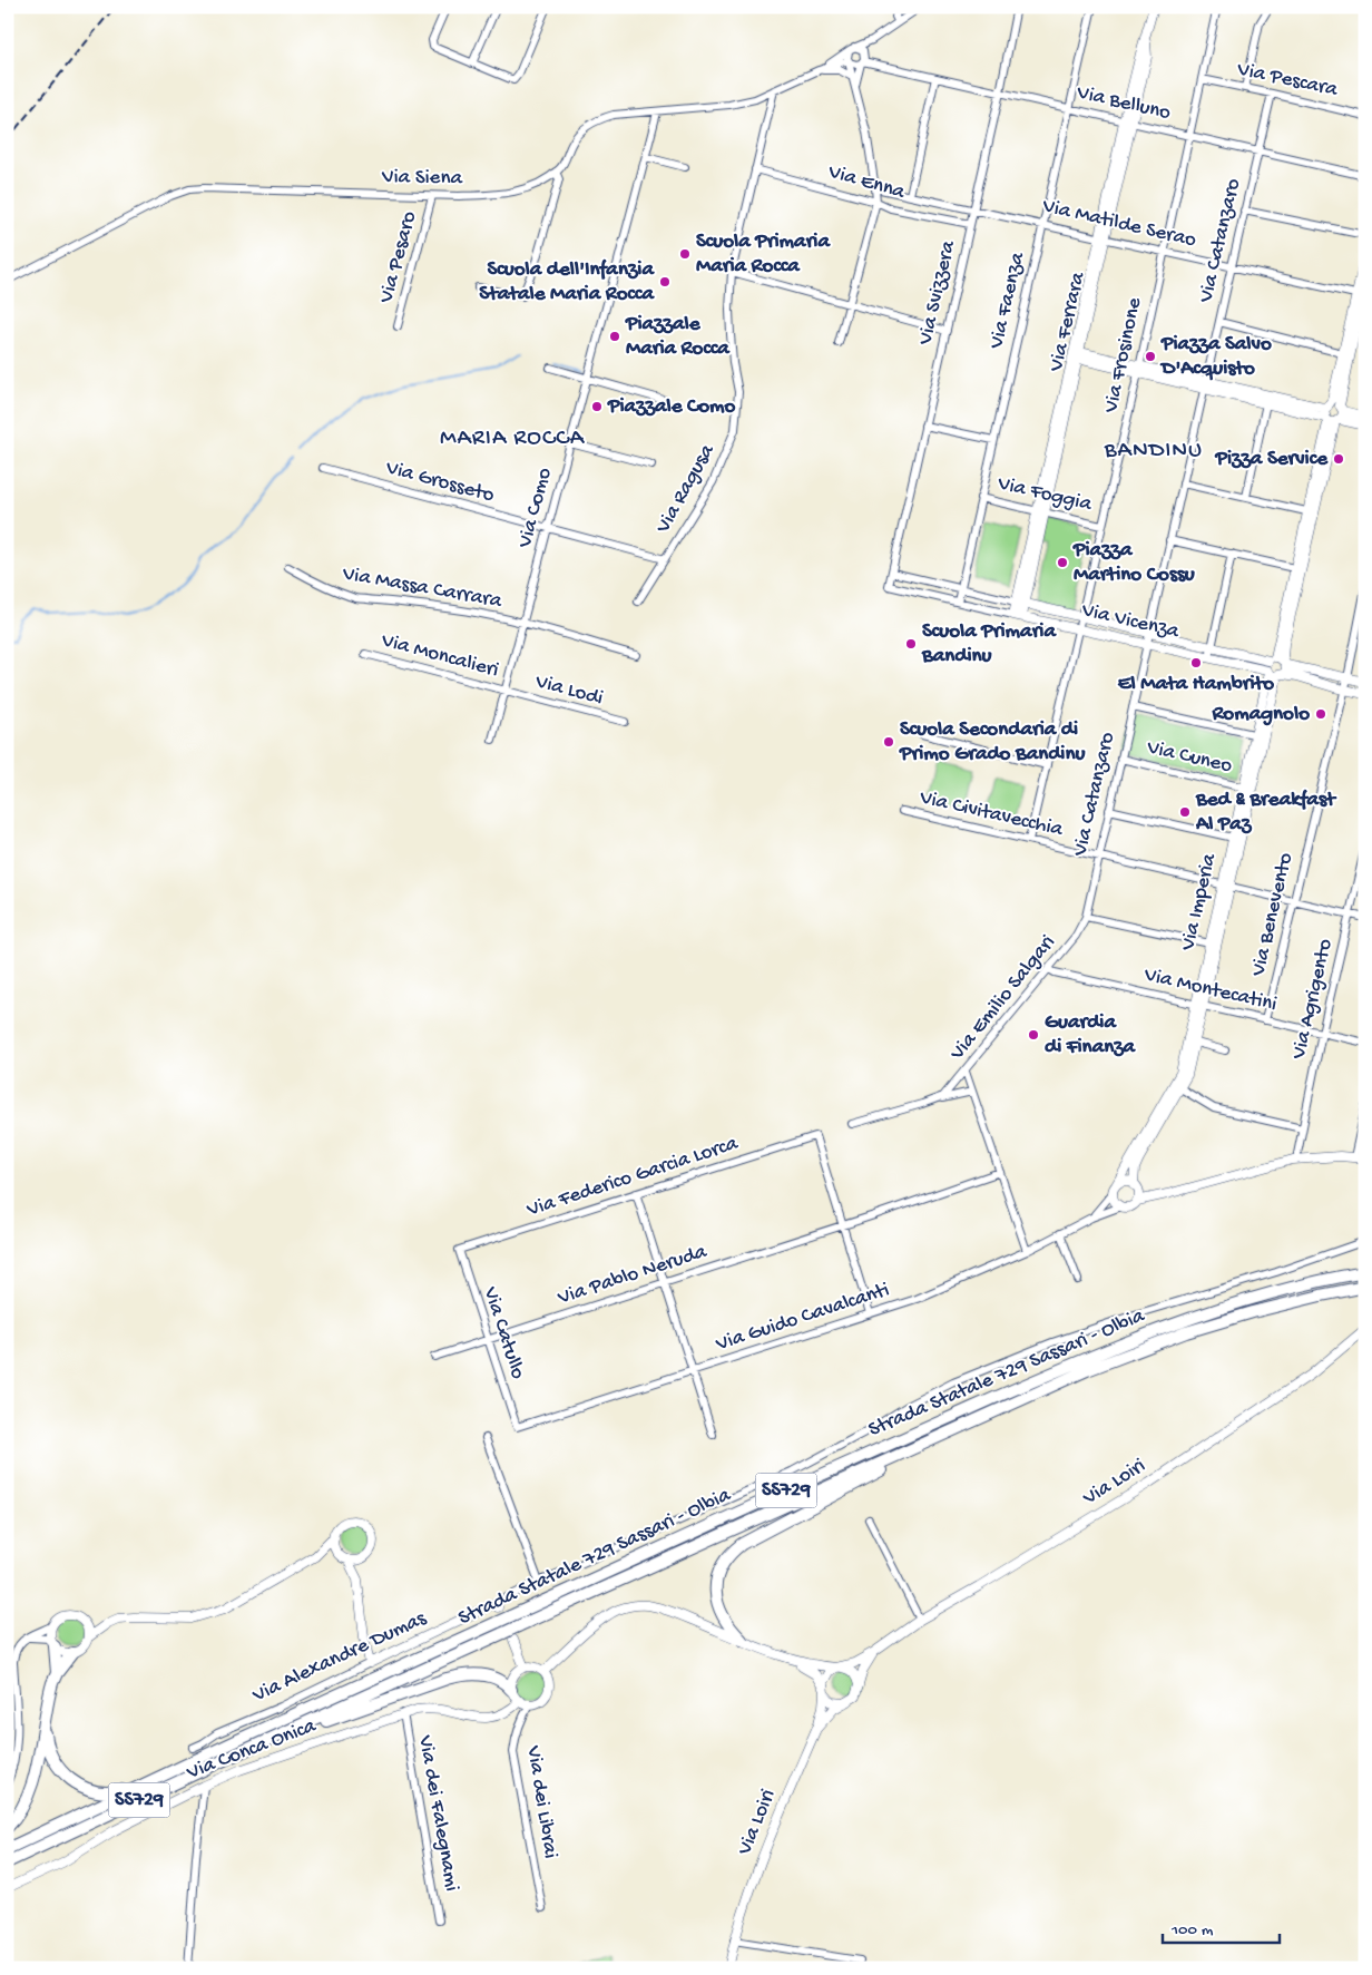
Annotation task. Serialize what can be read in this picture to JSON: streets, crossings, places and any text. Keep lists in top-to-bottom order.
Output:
{
  "streets": {
    "highway": ["Strada Statale 729 Sassari - Olbia", "SS729"],
    "street": [
      "Via Pescara",
      "Via Belluno",
      "Via Siena",
      "Via Enna",
      "Via Matilde Serao",
      "Via Catanzaro",
      "Via Pesaro",
      "Via Svizzera",
      "Via Faenza",
      "Via Ferrara",
      "Via Frosinone",
      "Via Grosseto",
      "Via Ragusa",
      "Via Foggia",
      "Via Como",
      "Via Massa Carrara",
      "Via Vicenza",
      "Via Moncalieri",
      "Via Lodi",
      "Via Cuneo",
      "Via Civitavecchia",
      "Via Imperia",
      "Via Benevento",
      "Via Montecatini",
      "Via Emilio Salgari",
      "Via Agrigento",
      "Via Federico Garcia Lorca",
      "Via Pablo Neruda",
      "Via Guido Cavalcanti",
      "Via Catullo",
      "Via Loiri",
      "Via Alexandre Dumas",
      "Via Conca Onica",
      "Via dei Librai",
      "Via dei Falegnami"
    ]
  },
  "crossings": [
    ["Via Pescara", "Via Catanzaro"],
    ["Via Pescara", "Via Frosinone"],
    ["Via Belluno", "Via Siena"],
    ["Via Belluno", "Via Catanzaro"],
    ["Via Belluno", "Via Svizzera"],
    ["Via Belluno", "Via Faenza"],
    ["Via Belluno", "Via Ferrara"],
    ["Via Belluno", "Via Frosinone"],
    ["Via Siena", "Via Pesaro"],
    ["Via Siena", "Via Ragusa"],
    ["Via Siena", "Via Como"],
    ["Via Enna", "Via Matilde Serao"],
    ["Via Enna", "Via Svizzera"],
    ["Via Enna", "Via Ragusa"],
    ["Via Matilde Serao", "Via Catanzaro"],
    ["Via Matilde Serao", "Via Svizzera"],
    ["Via Matilde Serao", "Via Faenza"],
    ["Via Matilde Serao", "Via Ferrara"],
    ["Via Matilde Serao", "Via Frosinone"],
    ["Via Matilde Serao", "Via Imperia"],
    ["Via Catanzaro", "Via Vicenza"],
    ["Via Catanzaro", "Via Cuneo"],
    ["Via Catanzaro", "Via Civitavecchia"],
    ["Via Catanzaro", "Via Emilio Salgari"],
    ["Via Svizzera", "Via Vicenza"],
    ["Via Faenza", "Via Foggia"],
    ["Via Faenza", "Via Vicenza"],
    ["Via Ferrara", "Via Foggia"],
    ["Via Ferrara", "Via Vicenza"],
    ["Via Frosinone", "Via Foggia"],
    ["Via Frosinone", "Via Vicenza"],
    ["Via Frosinone", "Via Civitavecchia"],
    ["Via Grosseto", "Via Ragusa"],
    ["Via Grosseto", "Via Como"],
    ["Via Como", "Via Massa Carrara"],
    ["Via Como", "Via Moncalieri"],
    ["Via Como", "Via Lodi"],
    ["Via Vicenza", "Via Imperia"],
    ["Via Vicenza", "Via Benevento"],
    ["Via Moncalieri", "Via Lodi"],
    ["Via Cuneo", "Via Imperia"],
    ["Via Civitavecchia", "Via Imperia"],
    ["Via Civitavecchia", "Via Benevento"],
    ["Via Civitavecchia", "Via Agrigento"],
    ["Via Imperia", "Via Montecatini"],
    ["Via Imperia", "Via Guido Cavalcanti"],
    ["Via Benevento", "Via Montecatini"],
    ["Via Montecatini", "Via Emilio Salgari"],
    ["Via Montecatini", "Via Agrigento"],
    ["Via Federico Garcia Lorca", "Via Pablo Neruda"],
    ["Via Federico Garcia Lorca", "Via Catullo"],
    ["Via Pablo Neruda", "Via Catullo"],
    ["Via Guido Cavalcanti", "Via Catullo"],
    ["Via Conca Onica", "Via dei Librai"],
    ["Via Conca Onica", "Via dei Falegnami"]
  ],
  "districts": ["MARIA ROCCA", "BANDINU"],
  "places": [
    "Scuola Primaria Maria Rocca",
    "Scuola dell'Infanzia Statale Maria Rocca",
    "Piazzale Maria Rocca",
    "Piazza Salvo D'Acquisto",
    "Piazzale Como",
    "Pizza Service",
    "Piazza Martino Cossu",
    "Scuola Primaria Bandinu",
    "El Mata Hambrito",
    "Romagnolo",
    "Scuola Secondaria di Primo Grado Bandinu",
    "Bed & Breakfast Al Paz",
    "Guardia di Finanza"
  ],
  "scale_bar": "100 m"
}
